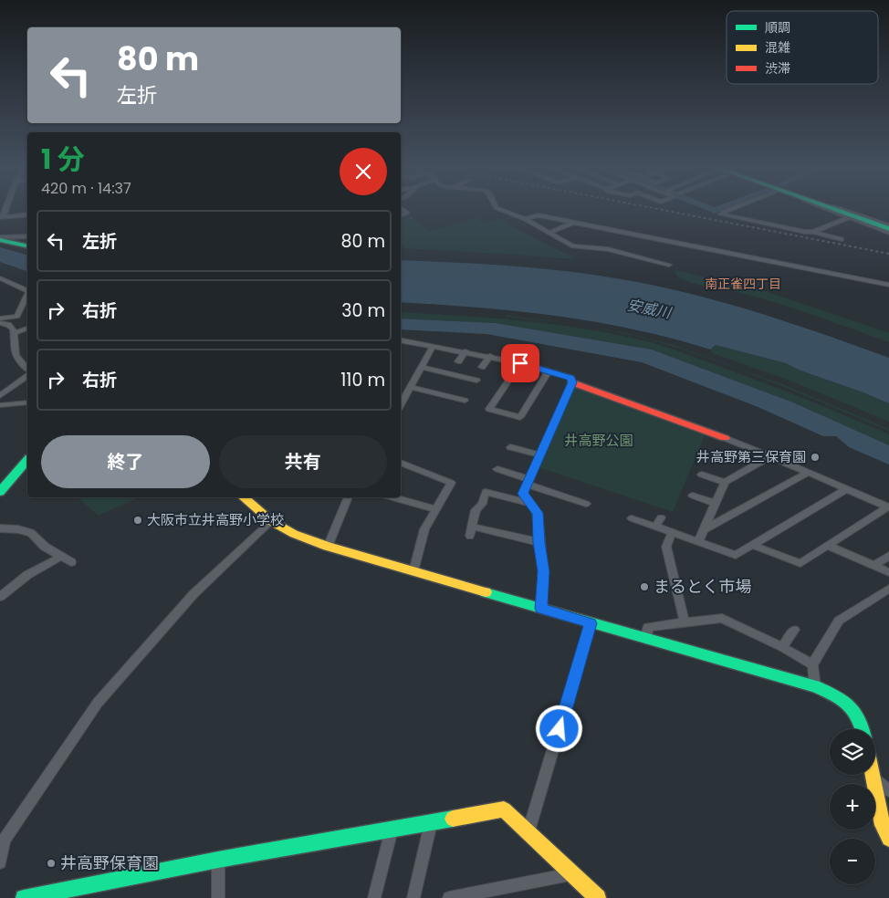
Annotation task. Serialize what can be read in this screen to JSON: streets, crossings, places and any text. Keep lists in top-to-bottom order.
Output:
{
  "districts": ["南正雀四丁目"],
  "water": ["安威川"],
  "parks": ["井高野公園"],
  "places": [
    "井高野第三保育園",
    "大阪市立井高野小学校",
    "まるとく市場",
    "井高野保育園"
  ],
  "legend": ["順調", "混雑", "渋滞"],
  "page": {
    "turn": ["80 m", "左折"],
    "heading": ["1 分", "420 m · 14:37"],
    "list": [
      {
        "name": "左折",
        "value": "80 m"
      },
      {
        "name": "右折",
        "value": "30 m"
      },
      {
        "name": "右折",
        "value": "110 m"
      }
    ],
    "buttons": ["終了", "共有"],
    "map_buttons": ["+", "−"]
  }
}
